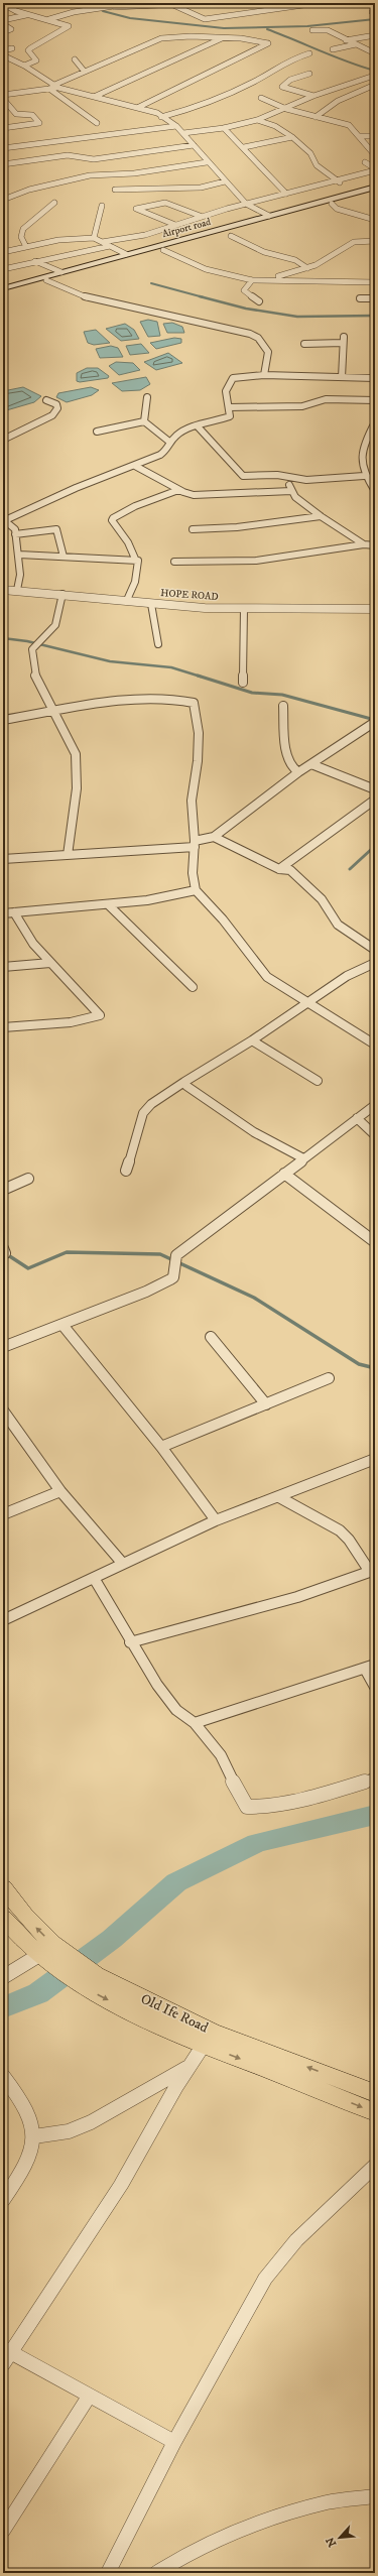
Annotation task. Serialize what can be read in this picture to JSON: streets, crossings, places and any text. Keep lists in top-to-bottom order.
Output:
{
  "streets": {
    "main road": ["Airport road", "Old Ife Road"],
    "street": ["HOPE ROAD"]
  },
  "north": "bottom left"
}
